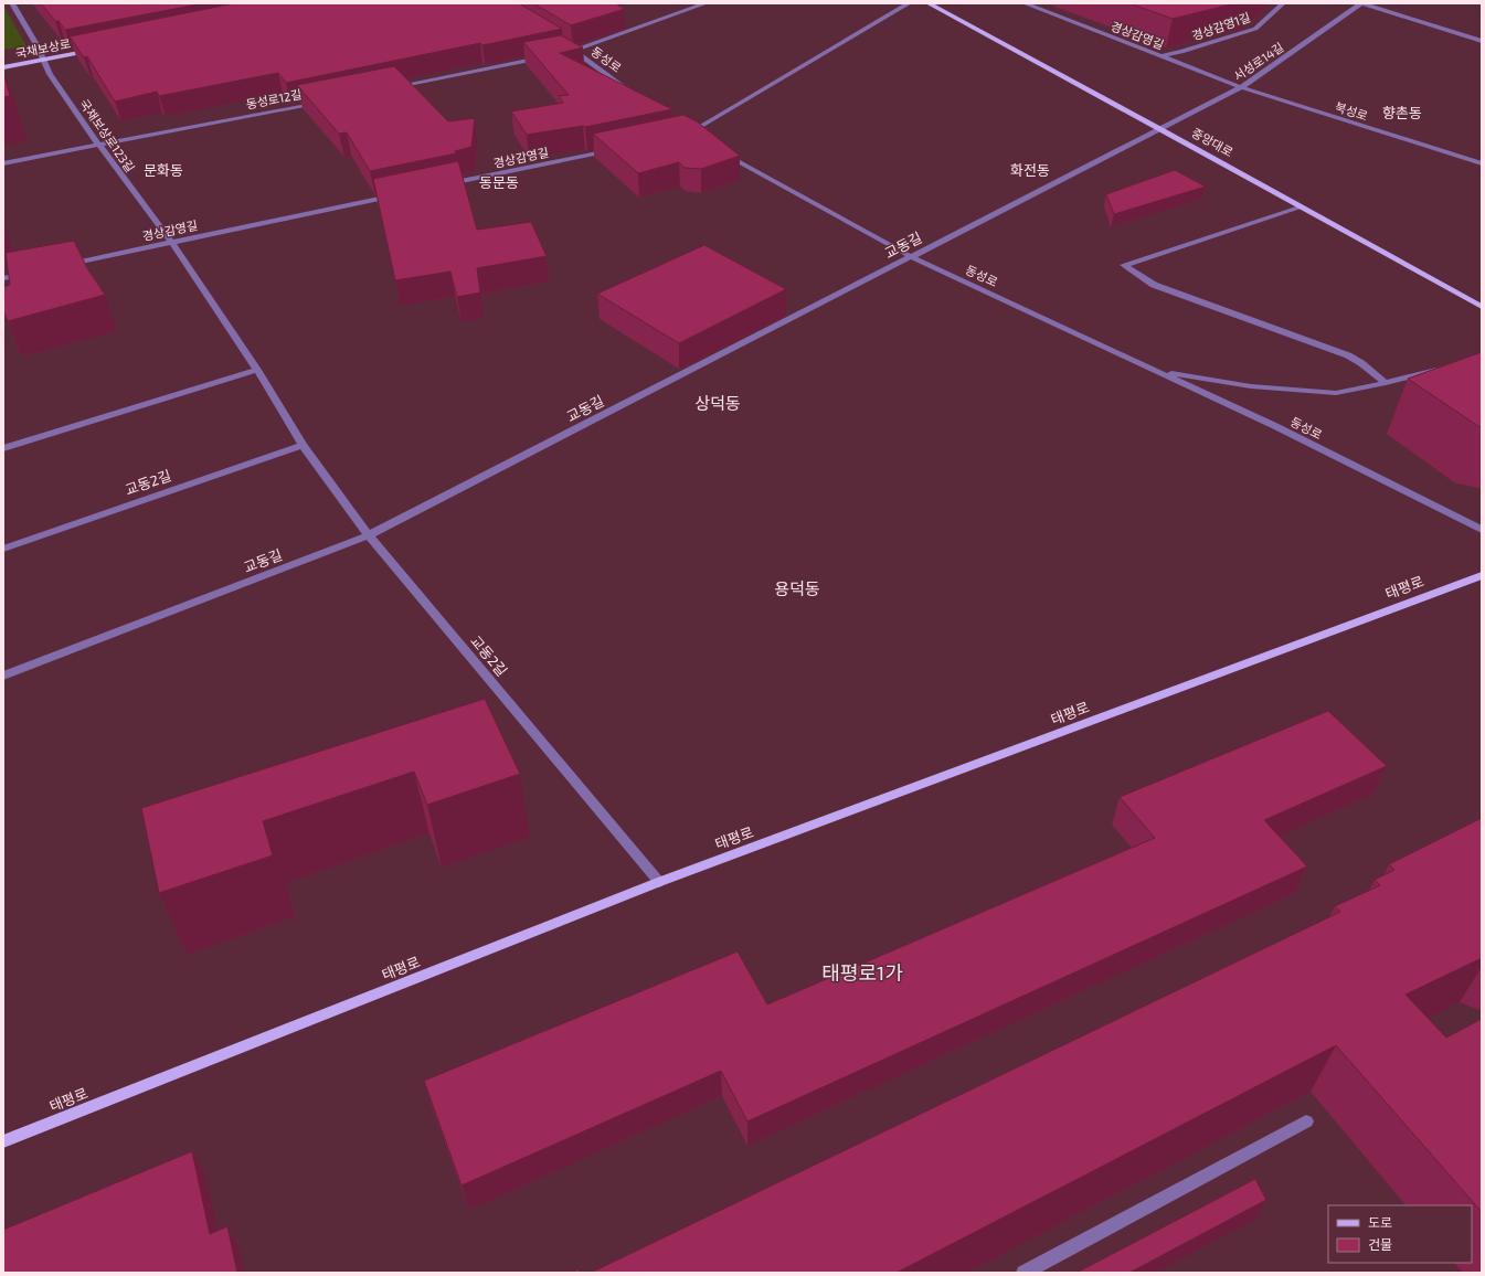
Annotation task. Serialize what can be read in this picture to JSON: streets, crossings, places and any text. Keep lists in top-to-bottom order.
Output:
{
  "streets": {
    "main road": ["국채보상로", "중앙대로", "태평로"],
    "street": [
      "경상감영1길",
      "경상감영길",
      "동성로",
      "서성로14길",
      "동성로12길",
      "북성로",
      "국채보상로123길",
      "교동길",
      "교동2길"
    ]
  },
  "crossings": [
    ["경상감영1길", "경상감영길"],
    ["경상감영길", "서성로14길"],
    ["경상감영길", "북성로"],
    ["경상감영길", "국채보상로123길"],
    ["경상감영길", "교동2길"],
    ["국채보상로", "국채보상로123길"],
    ["동성로", "교동길"],
    ["서성로14길", "북성로"],
    ["서성로14길", "중앙대로"],
    ["서성로14길", "교동길"],
    ["동성로12길", "국채보상로123길"],
    ["국채보상로123길", "교동2길"],
    ["중앙대로", "교동길"],
    ["교동길", "교동2길"],
    ["교동2길", "태평로"]
  ],
  "districts": [
    "향촌동",
    "문화동",
    "화전동",
    "동문동",
    "상덕동",
    "용덕동",
    "태평로1가"
  ],
  "legend": ["도로", "건물"]
}
